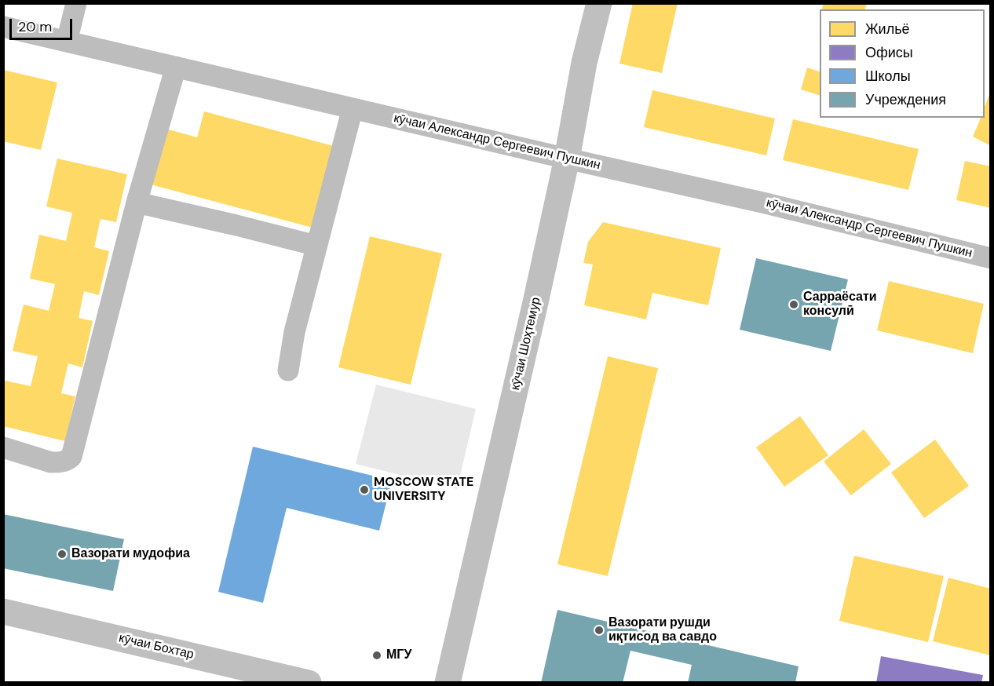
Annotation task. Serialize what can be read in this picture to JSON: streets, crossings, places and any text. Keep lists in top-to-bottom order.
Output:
{
  "streets": {
    "main road": ["кӯчаи Шоҳтемур", "кӯчаи Бохтар"],
    "street": ["кӯчаи Александр Сергеевич Пушкин"]
  },
  "crossings": [
    ["кӯчаи Александр Сергеевич Пушкин", "кӯчаи Шоҳтемур"]
  ],
  "places": [
    "Сарраёсати консулӣ",
    "MOSCOW STATE UNIVERSITY",
    "Вазорати мудофиа",
    "Вазорати рушди иқтисод ва савдо",
    "МГУ"
  ],
  "legend": [
    "Жильё",
    "Офисы",
    "Школы",
    "Учреждения"
  ],
  "scale_bar": "20 m"
}
